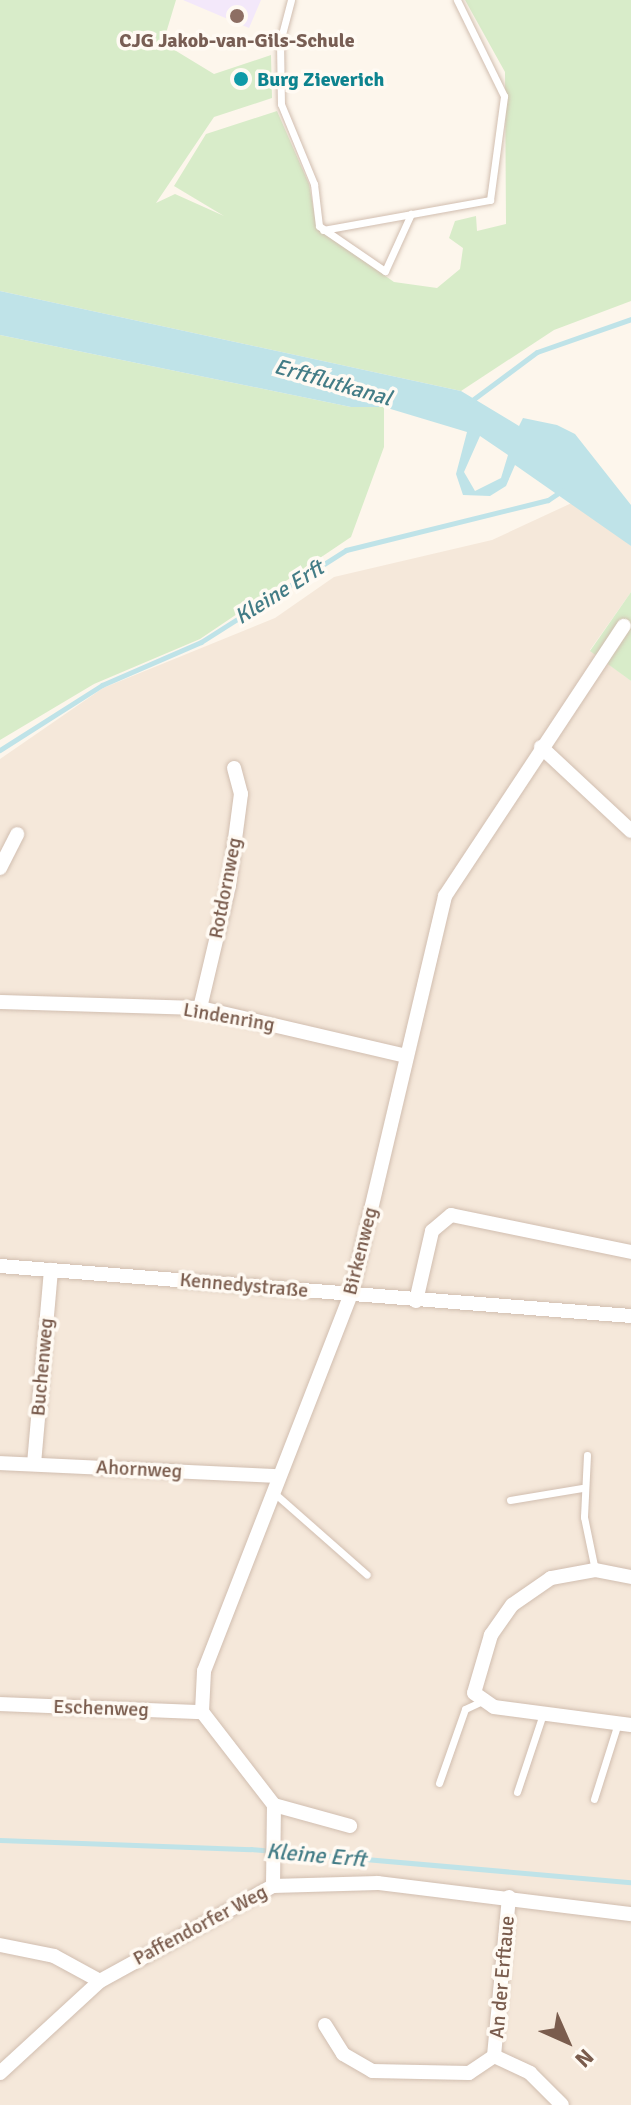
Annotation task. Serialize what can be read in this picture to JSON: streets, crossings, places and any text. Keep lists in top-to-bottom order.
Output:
{
  "streets": {
    "street": [
      "Rotdornweg",
      "Lindenring",
      "Birkenweg",
      "Kennedystraße",
      "Buchenweg",
      "Ahornweg",
      "Eschenweg",
      "Paffendorfer Weg",
      "An der Erftaue"
    ]
  },
  "crossings": [
    ["Rotdornweg", "Lindenring"],
    ["Lindenring", "Birkenweg"],
    ["Birkenweg", "Kennedystraße"],
    ["Birkenweg", "Ahornweg"],
    ["Birkenweg", "Eschenweg"],
    ["Kennedystraße", "Buchenweg"],
    ["Buchenweg", "Ahornweg"],
    ["Paffendorfer Weg", "An der Erftaue"]
  ],
  "water": ["Erftflutkanal", "Kleine Erft"],
  "places": ["CJG Jakob-van-Gils-Schule", "Burg Zieverich"],
  "north": "bottom right"
}
